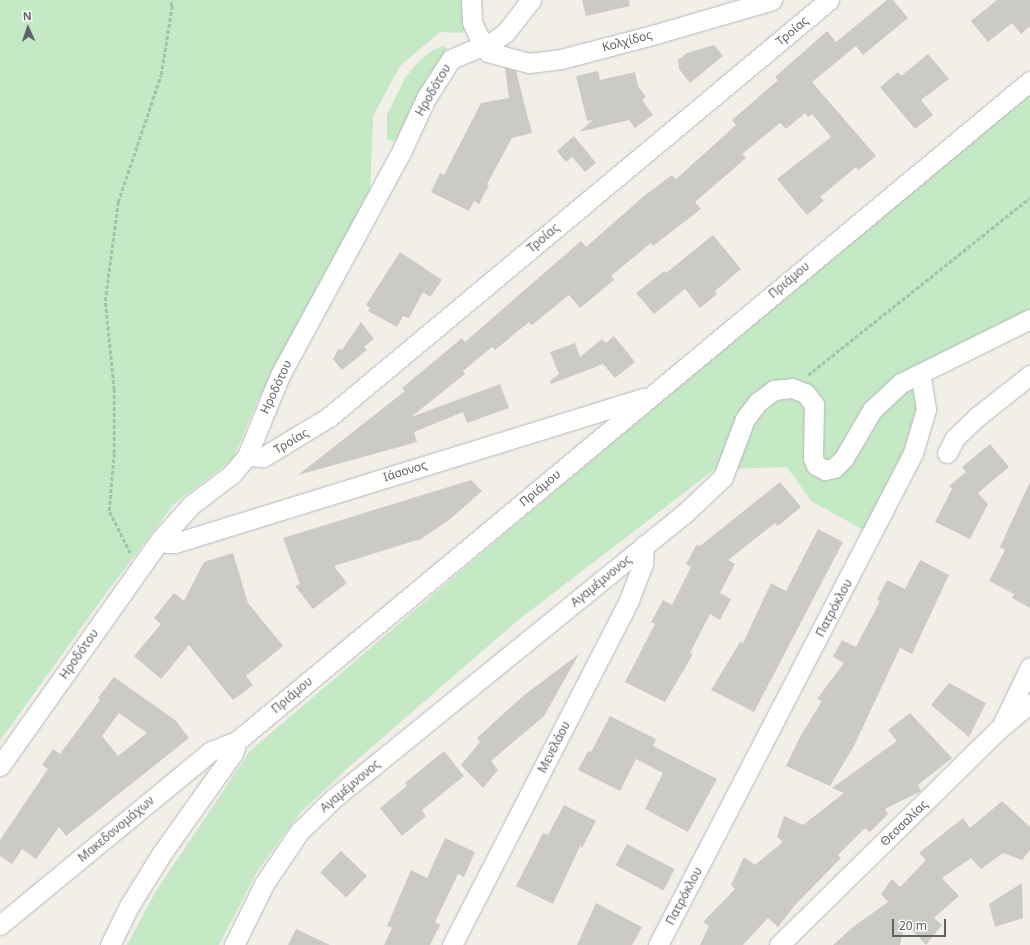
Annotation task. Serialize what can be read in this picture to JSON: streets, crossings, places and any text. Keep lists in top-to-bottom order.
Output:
{
  "streets": {
    "street": [
      "Τροίας",
      "Κολχίδος",
      "Ηροδότου",
      "Πριάμου",
      "Ιάσονος",
      "Αγαμέμνονος",
      "Πατρόκλου",
      "Μενελάου",
      "Θεσσαλίας",
      "Μακεδονομάχων"
    ]
  },
  "crossings": [
    ["Τροίας", "Ηροδότου"],
    ["Κολχίδος", "Ηροδότου"],
    ["Ηροδότου", "Ιάσονος"],
    ["Πριάμου", "Ιάσονος"],
    ["Πριάμου", "Μακεδονομάχων"],
    ["Αγαμέμνονος", "Μενελάου"]
  ],
  "scale_bar": "20 m",
  "north": "top"
}
